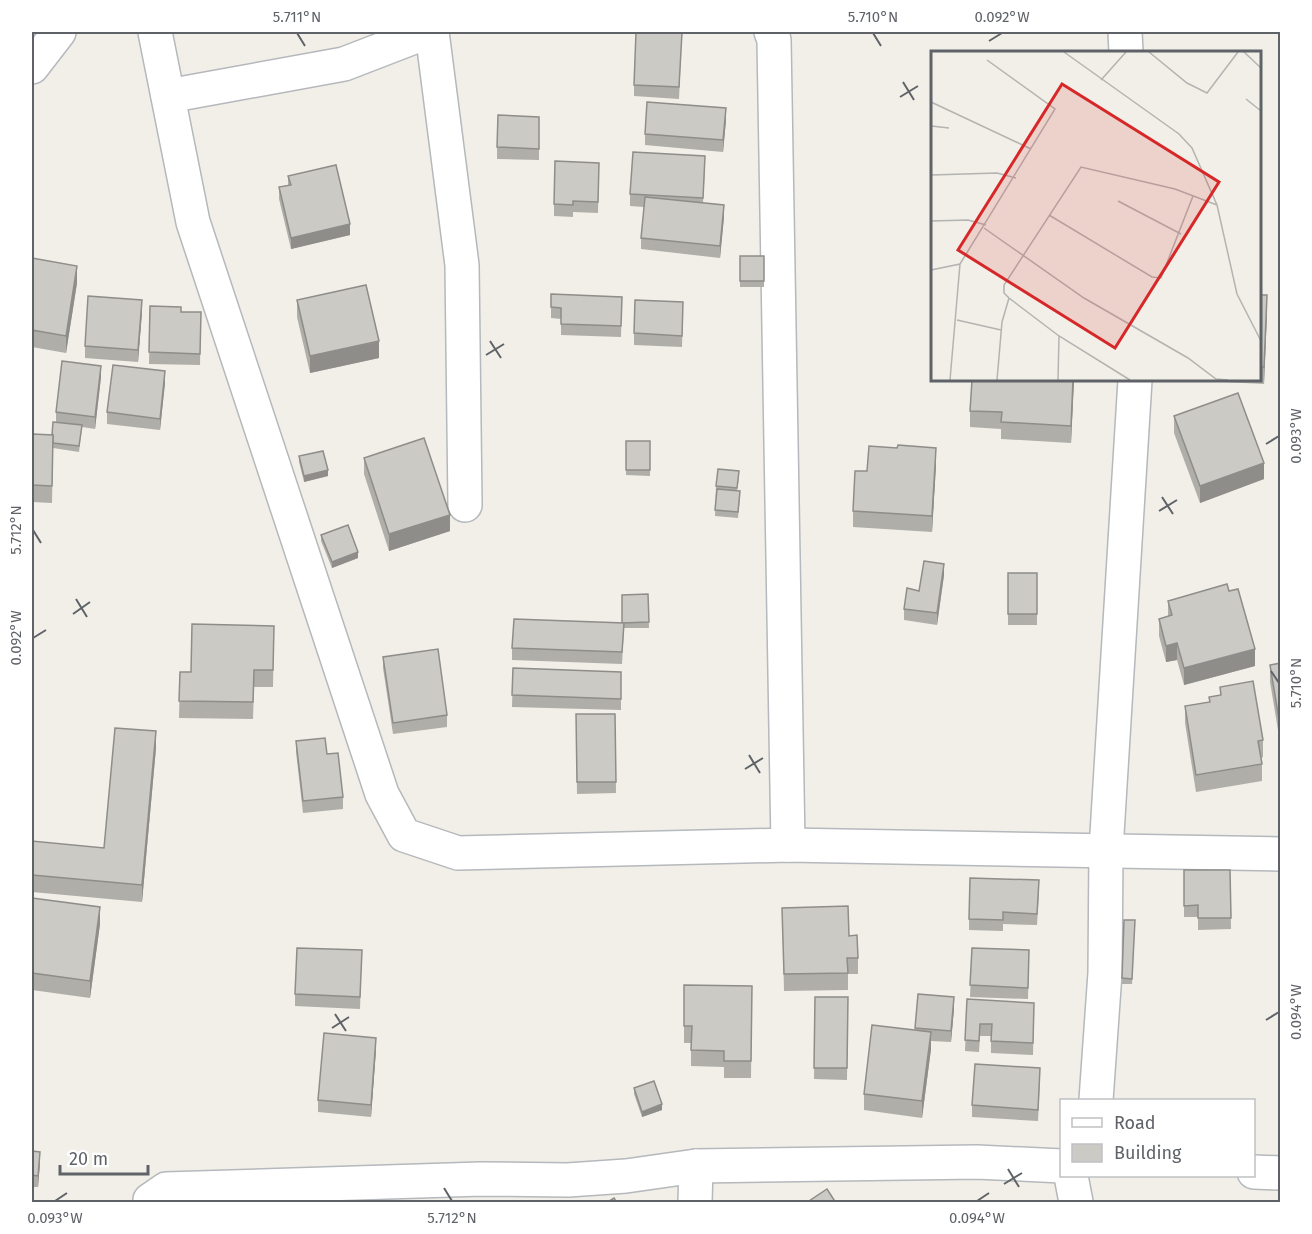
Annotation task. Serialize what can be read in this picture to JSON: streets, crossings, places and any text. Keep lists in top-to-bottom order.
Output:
{
  "legend": ["Road", "Building"],
  "scale_bar": "20 m",
  "coordinates": [
    "5.711°N",
    "5.710°N",
    "0.092°W",
    "0.093°W",
    "5.712°N",
    "0.094°W"
  ]
}
